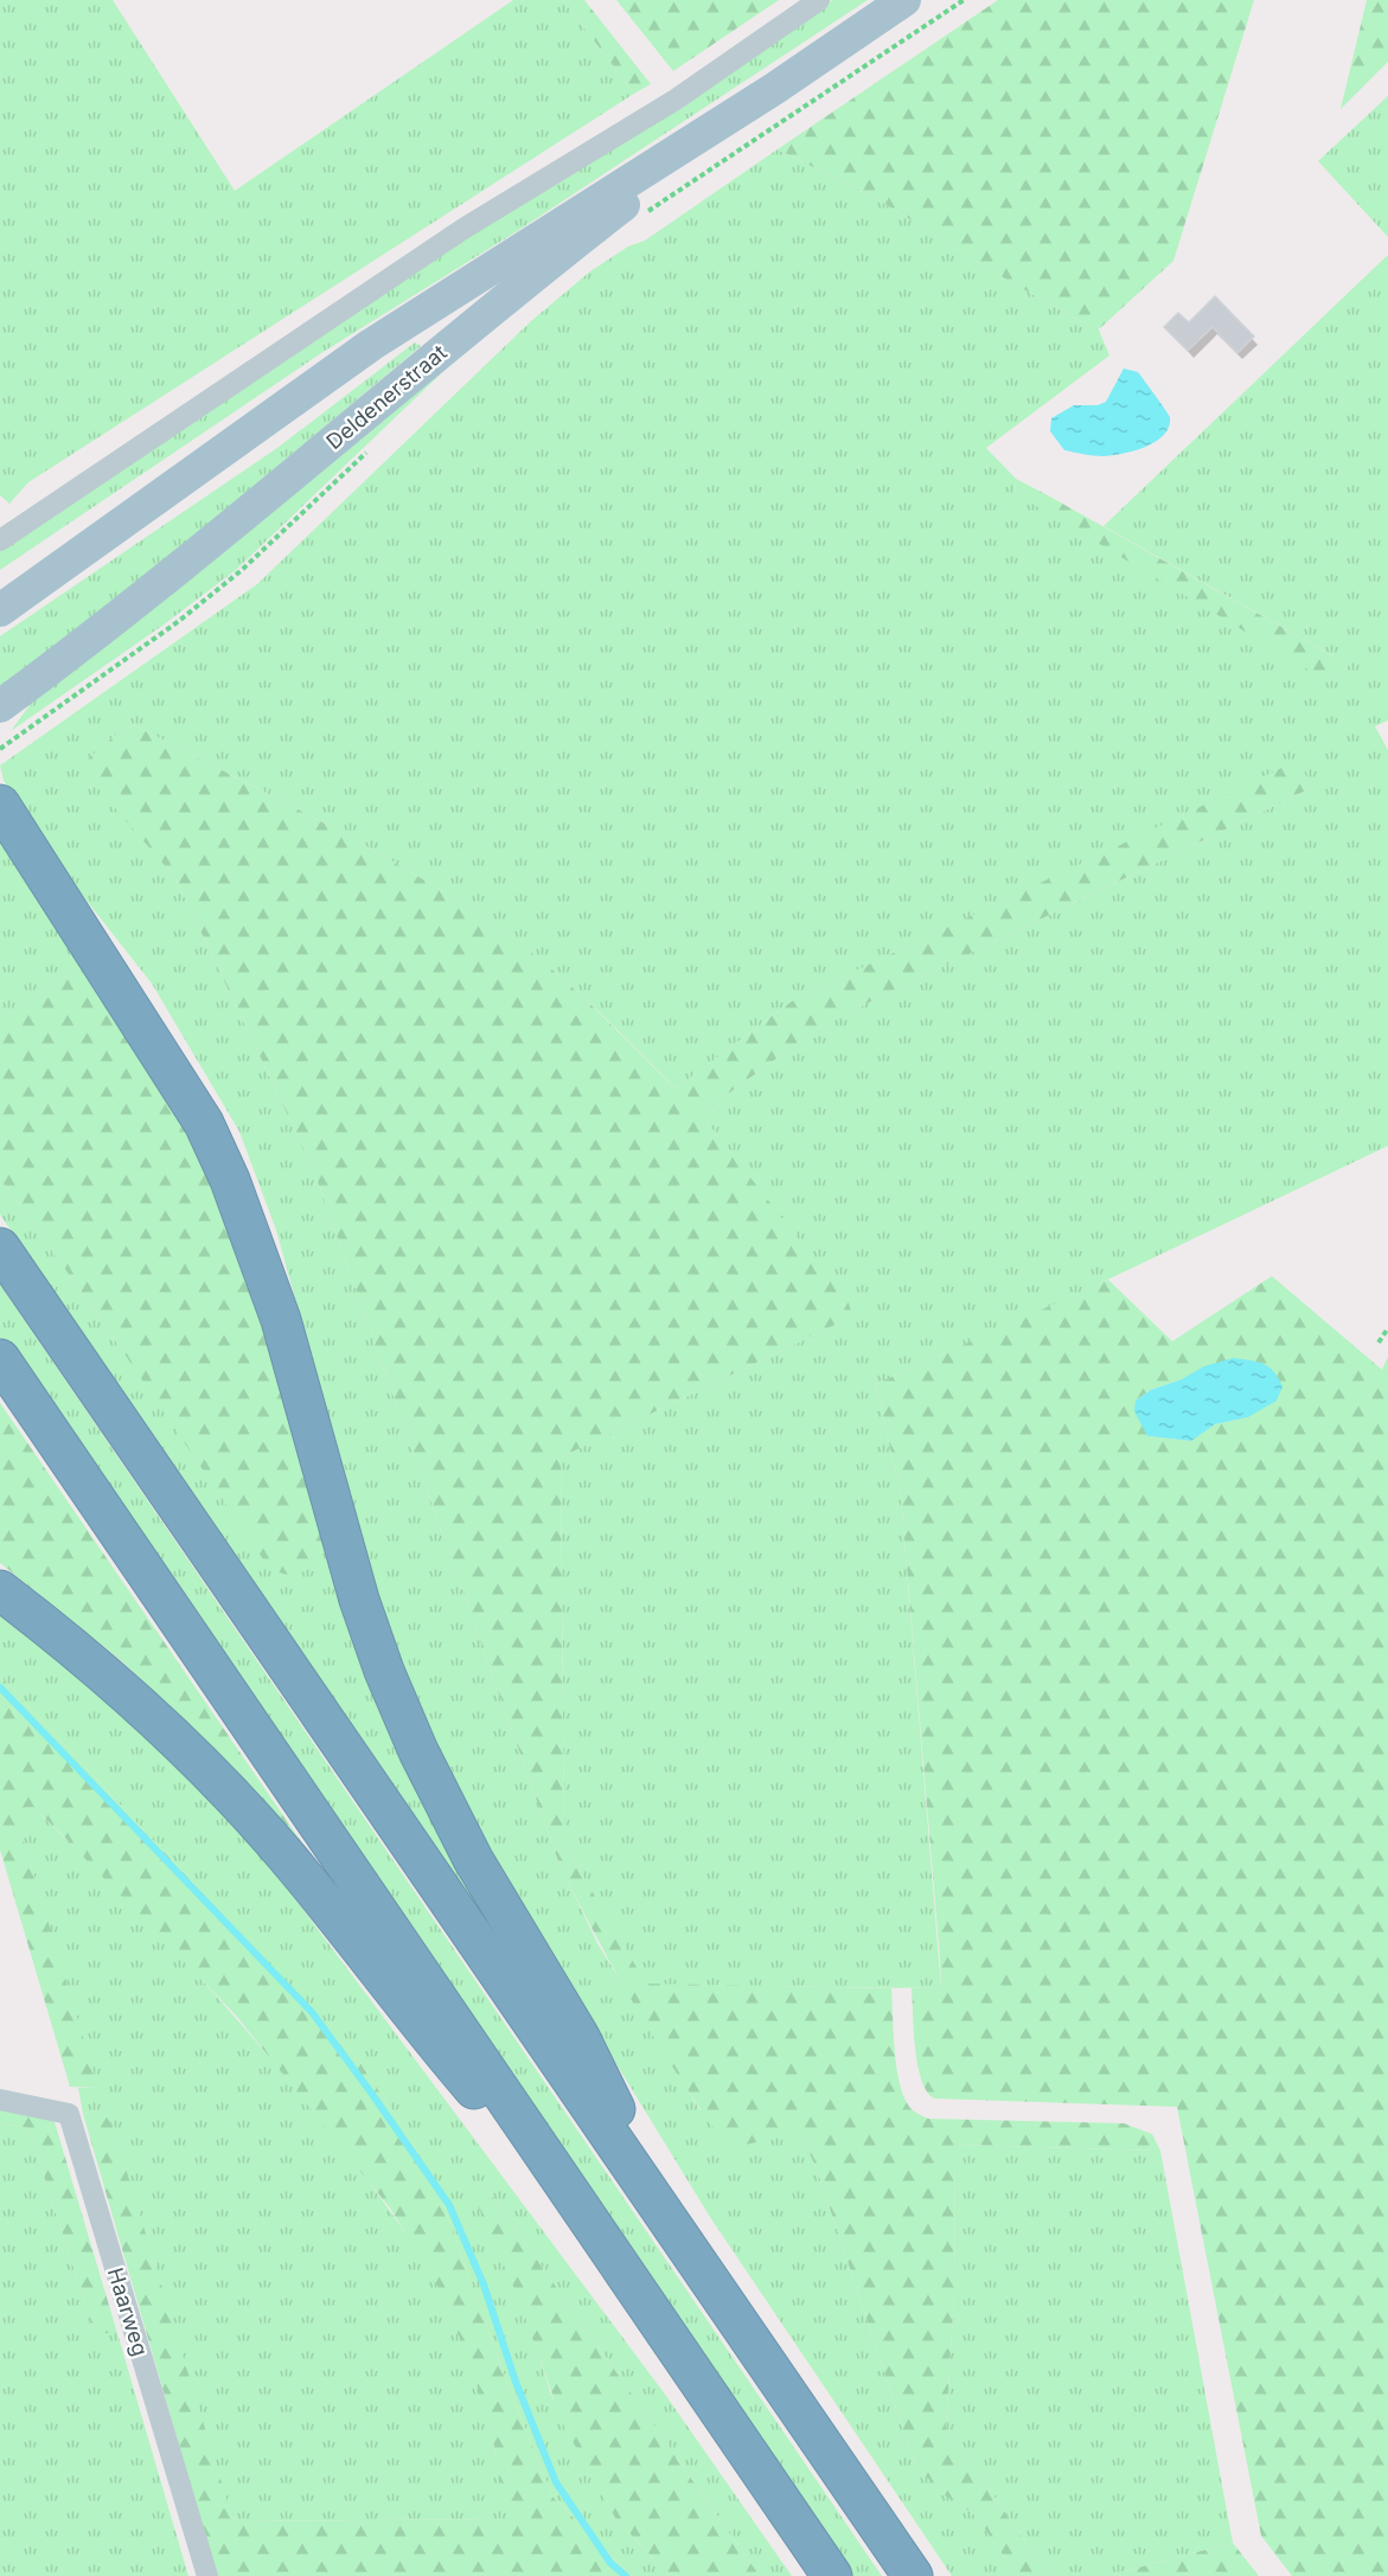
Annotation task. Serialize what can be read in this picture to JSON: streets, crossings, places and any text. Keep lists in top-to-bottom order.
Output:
{
  "streets": {
    "main road": ["Deldenerstraat"],
    "street": ["Haarweg"]
  }
}
